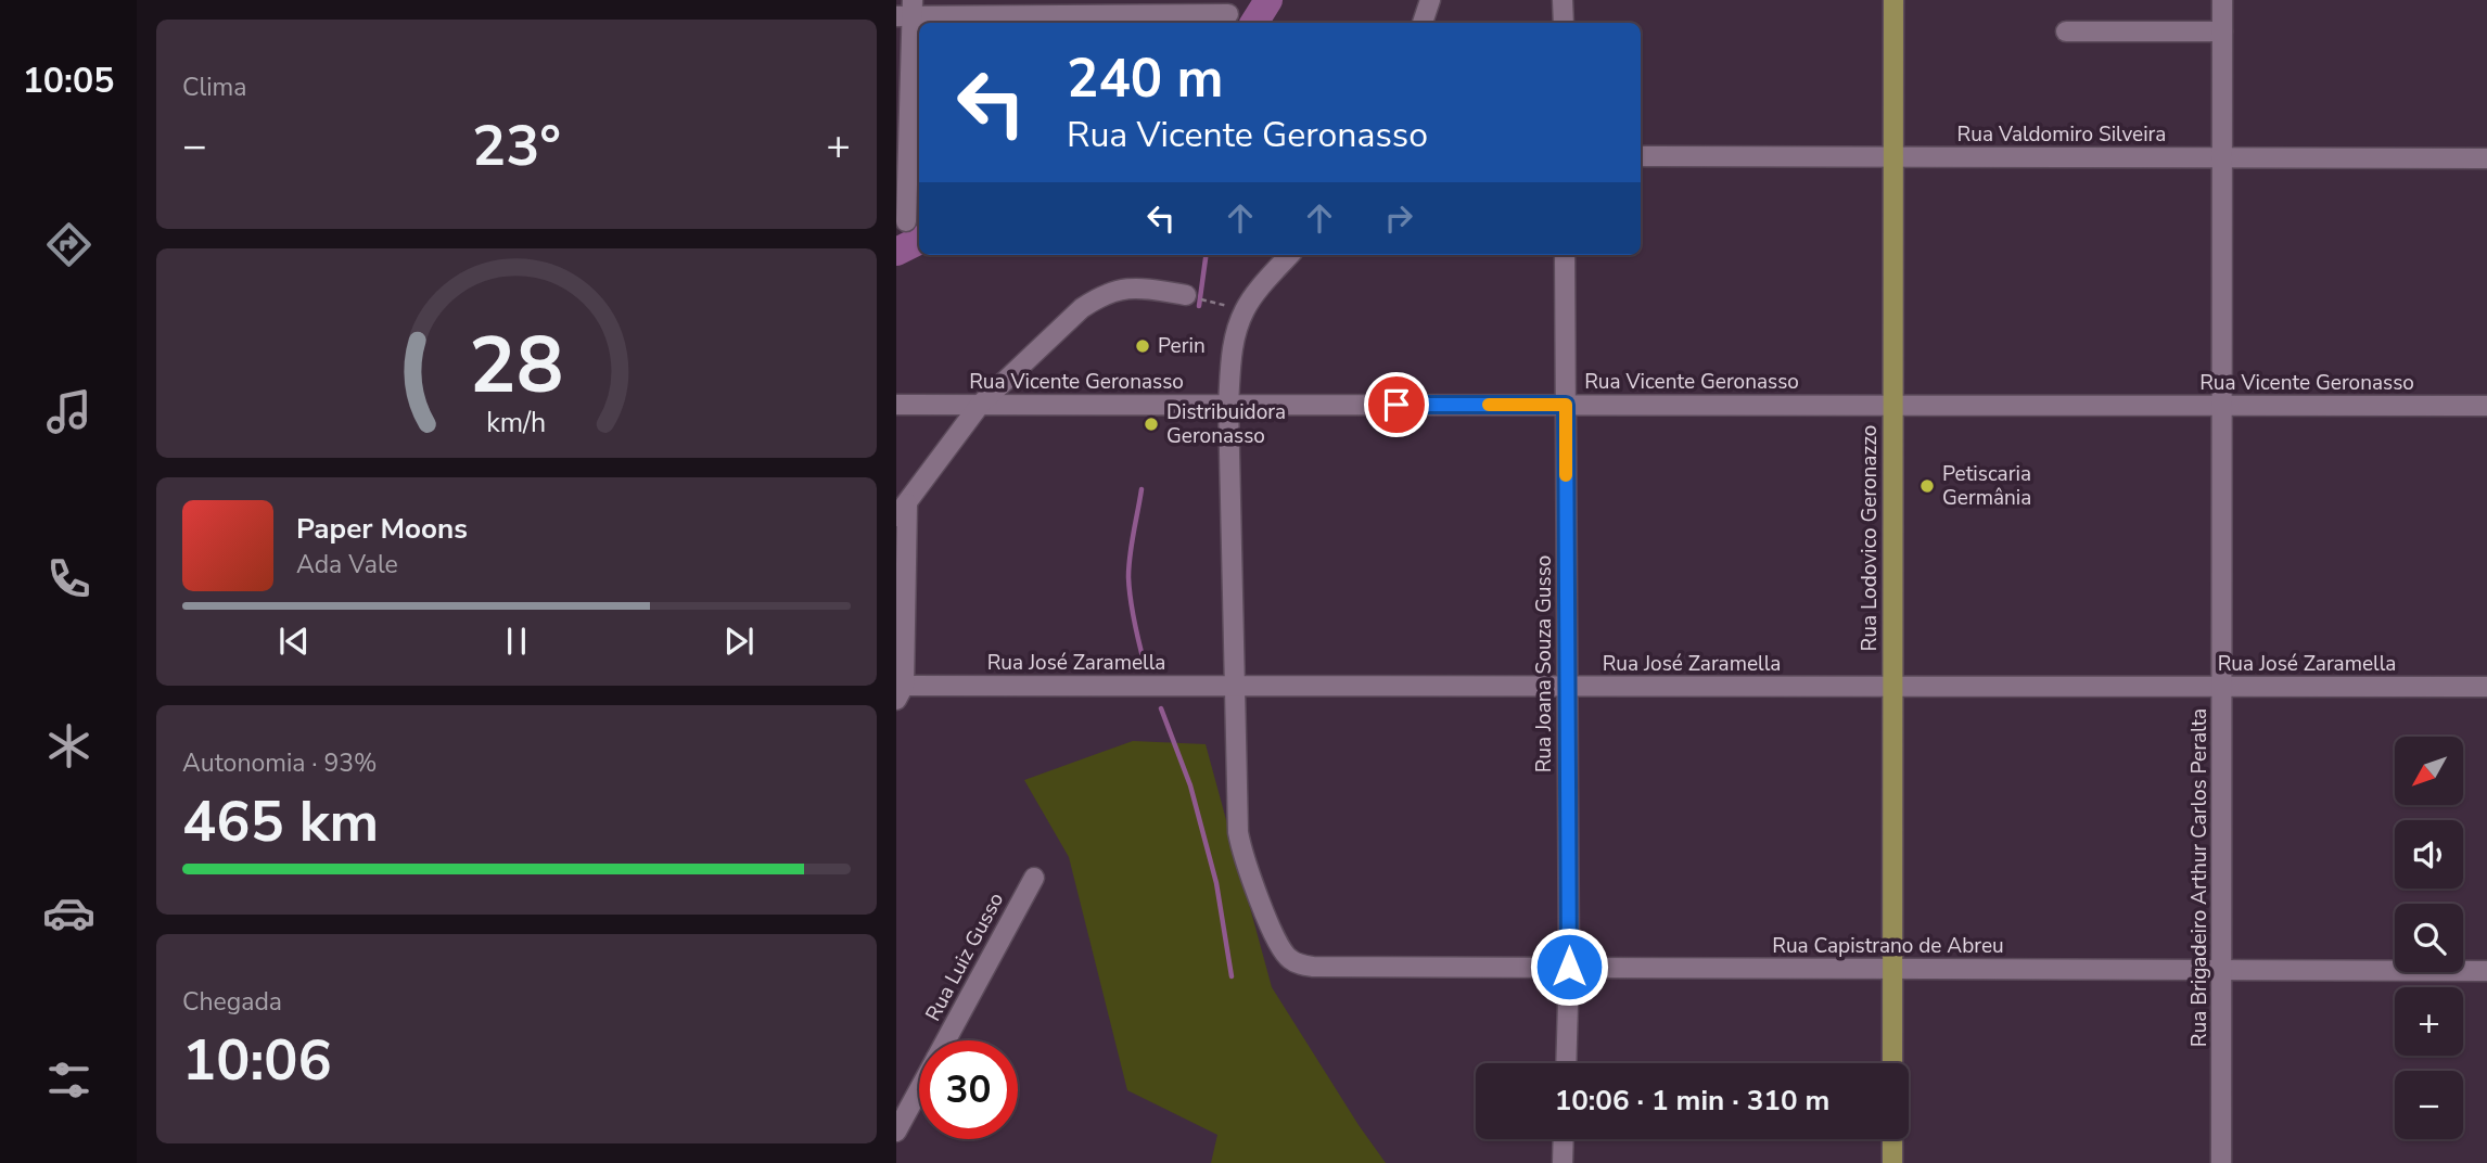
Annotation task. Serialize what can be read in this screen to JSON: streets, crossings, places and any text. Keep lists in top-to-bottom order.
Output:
{
  "streets": {
    "main road": ["Rua Lodovico Geronazzo"],
    "street": [
      "Rua Valdomiro Silveira",
      "Rua Vicente Geronasso",
      "Rua José Zaramella",
      "Rua Joana Souza Gusso",
      "Rua Brigadeiro Arthur Carlos Peralta",
      "Rua Capistrano de Abreu",
      "Rua Luiz Gusso"
    ]
  },
  "crossings": [
    ["Rua Valdomiro Silveira", "Rua Lodovico Geronazzo"],
    ["Rua Valdomiro Silveira", "Rua Brigadeiro Arthur Carlos Peralta"],
    ["Rua Vicente Geronasso", "Rua Lodovico Geronazzo"],
    ["Rua Vicente Geronasso", "Rua Joana Souza Gusso"],
    ["Rua Vicente Geronasso", "Rua Brigadeiro Arthur Carlos Peralta"],
    ["Rua Lodovico Geronazzo", "Rua José Zaramella"],
    ["Rua Lodovico Geronazzo", "Rua Capistrano de Abreu"],
    ["Rua José Zaramella", "Rua Joana Souza Gusso"],
    ["Rua José Zaramella", "Rua Brigadeiro Arthur Carlos Peralta"],
    ["Rua José Zaramella", "Rua Capistrano de Abreu"],
    ["Rua Joana Souza Gusso", "Rua Capistrano de Abreu"],
    ["Rua Brigadeiro Arthur Carlos Peralta", "Rua Capistrano de Abreu"]
  ],
  "places": ["Perin", "Distribuidora Geronasso", "Petiscaria Germânia"],
  "north": "bottom left",
  "page": {
    "tabs": "10:05",
    "tile": [
      "Clima",
      ["Autonomia · 93%", "465 km"],
      ["Chegada", "10:06"]
    ],
    "turn": ["240 m", "Rua Vicente Geronasso"],
    "heat": ["−", "23°", "+"],
    "song": ["Paper Moons", "Ada Vale"],
    "map_buttons": ["+", "−"],
    "limit": "30",
    "trip": "10:06 · 1 min · 310 m",
    "gauge": ["28", "km/h"]
  }
}
